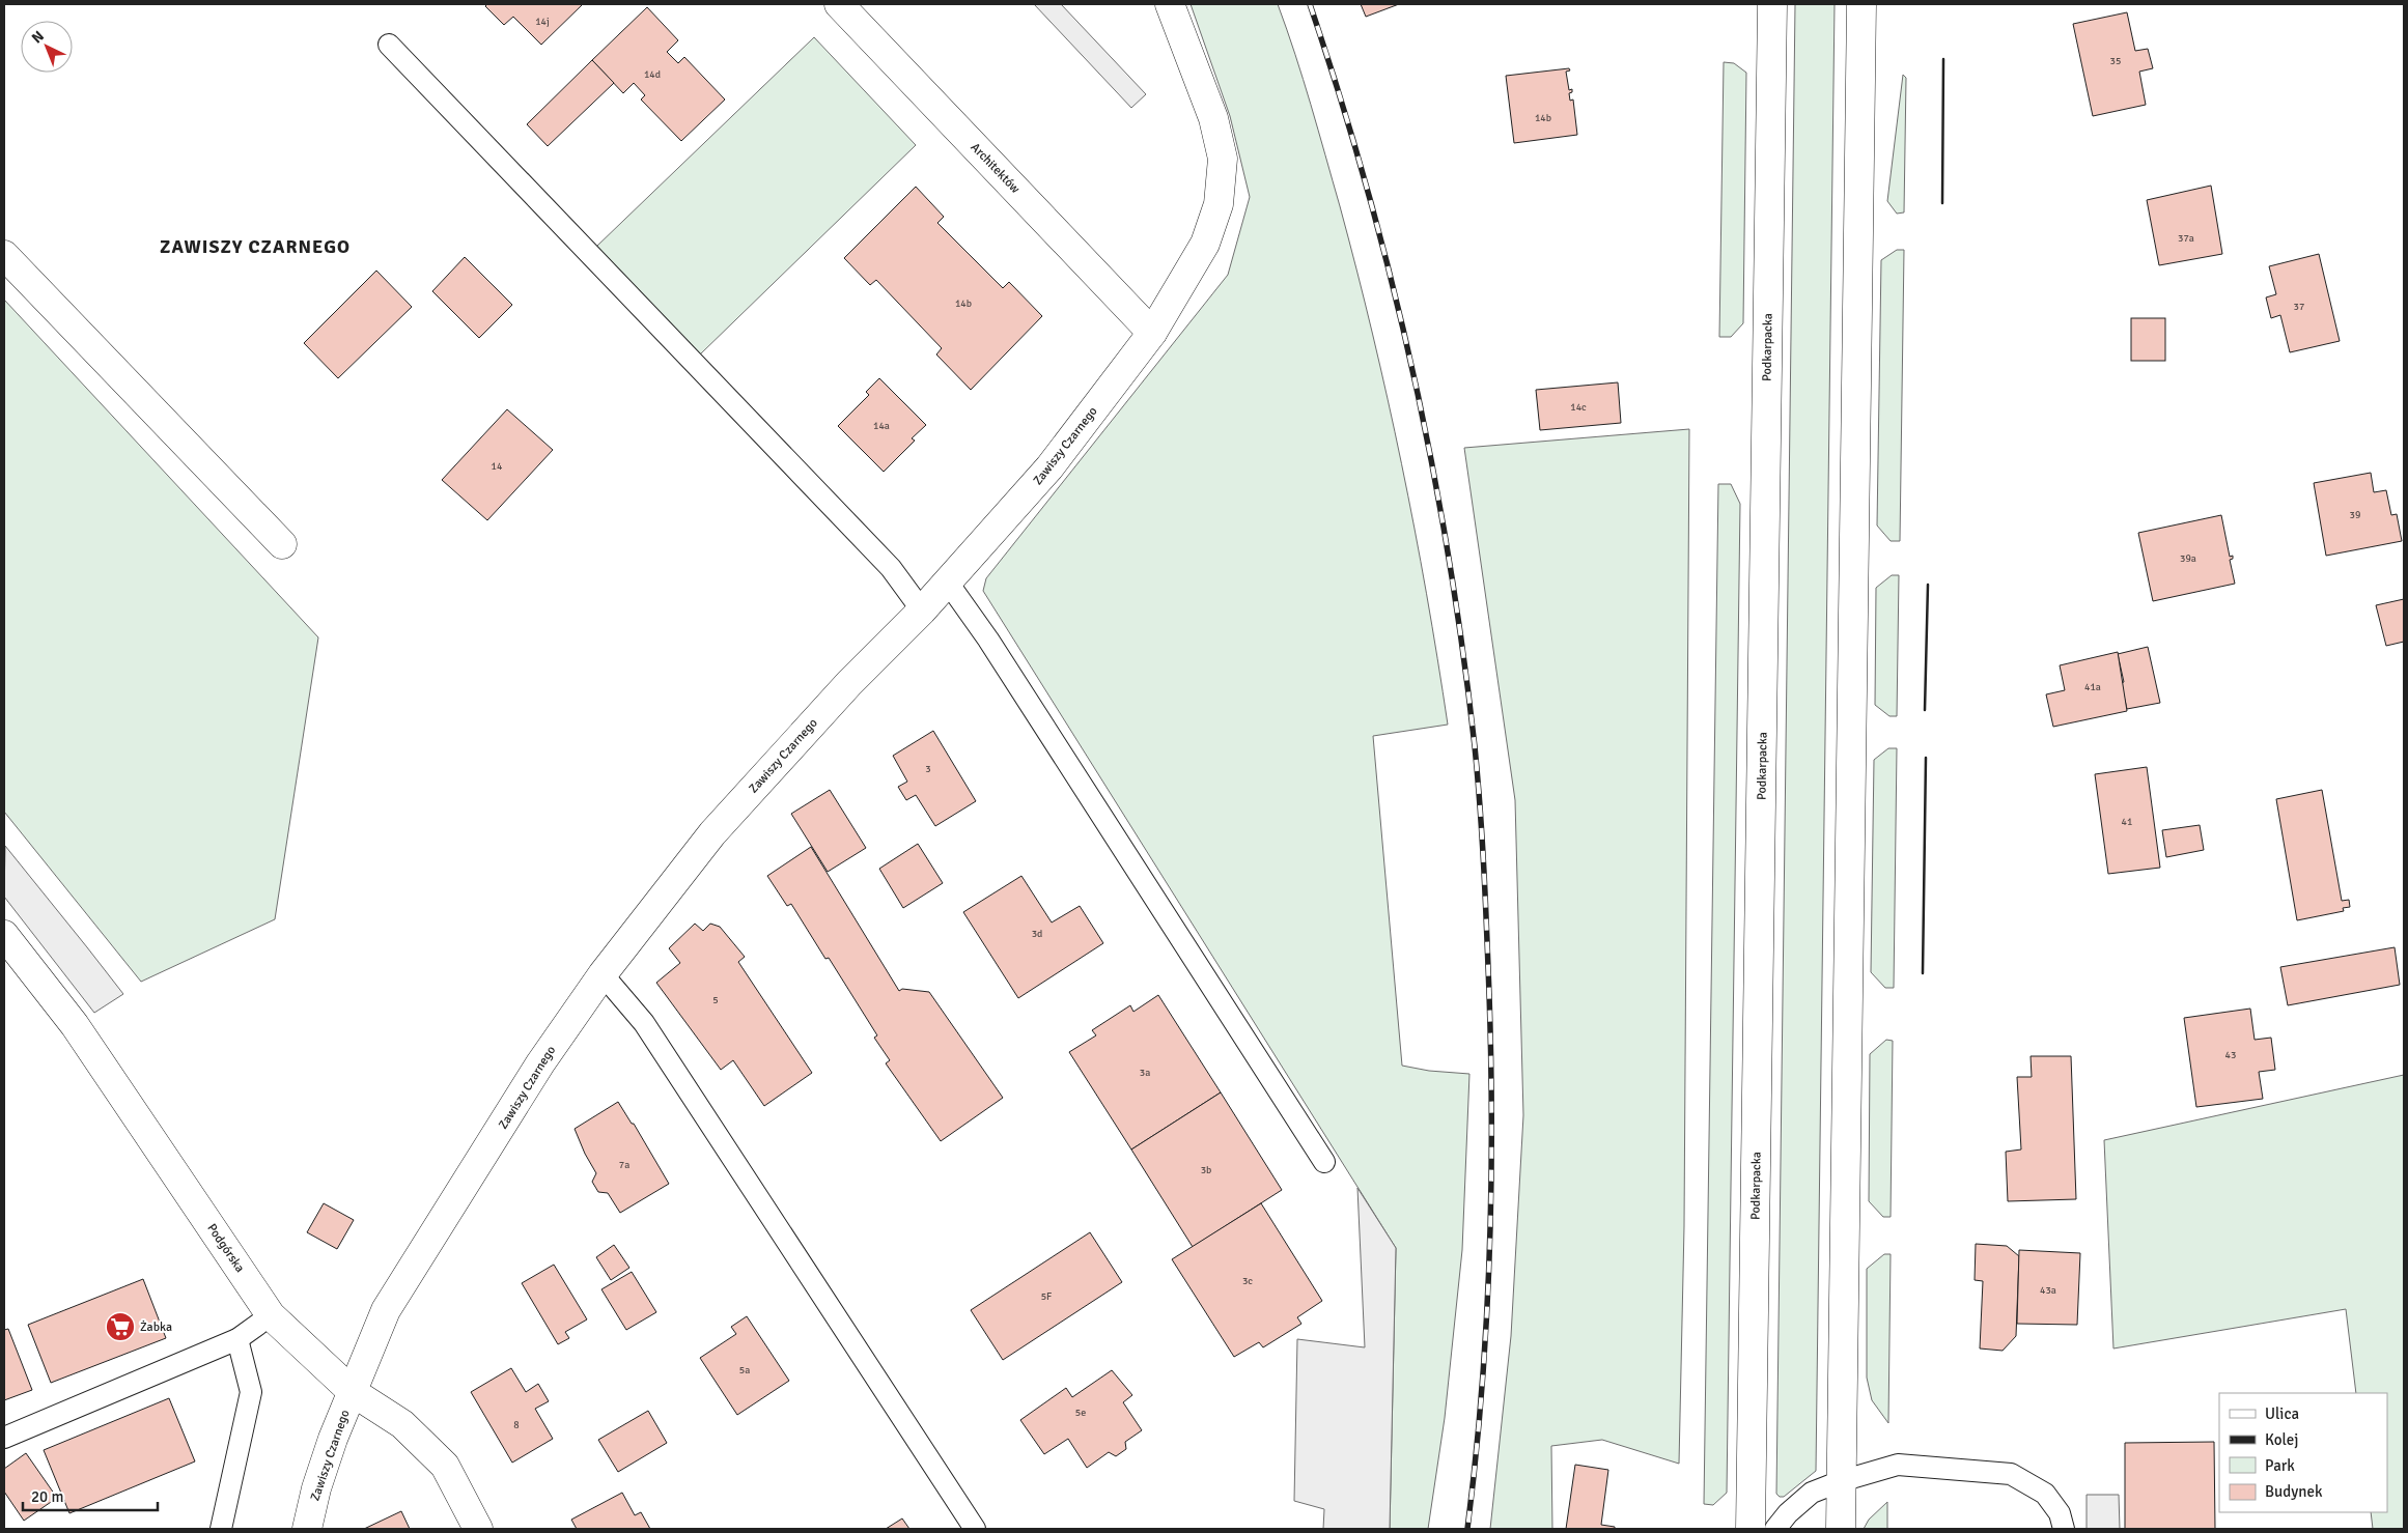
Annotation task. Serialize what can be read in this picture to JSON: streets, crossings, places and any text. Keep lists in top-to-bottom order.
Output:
{
  "streets": {
    "street": [
      "Architektów",
      "Podkarpacka",
      "Zawiszy Czarnego",
      "Podgórska"
    ]
  },
  "crossings": [
    ["Architektów", "Zawiszy Czarnego"],
    ["Zawiszy Czarnego", "Podgórska"]
  ],
  "districts": ["ZAWISZY CZARNEGO"],
  "places": {
    "supermarket": ["Żabka"]
  },
  "house_numbers": [
    "14j",
    "35",
    "14d",
    "14b",
    "37a",
    "14b",
    "37",
    "14c",
    "14a",
    "14",
    "39",
    "39a",
    "41a",
    "3",
    "41",
    "3d",
    "5",
    "43",
    "3a",
    "7a",
    "3b",
    "3c",
    "43a",
    "5F",
    "5a",
    "5e",
    "8"
  ],
  "legend": [
    "Ulica",
    "Kolej",
    "Park",
    "Budynek"
  ],
  "scale_bar": "20 m",
  "north": "top left"
}
